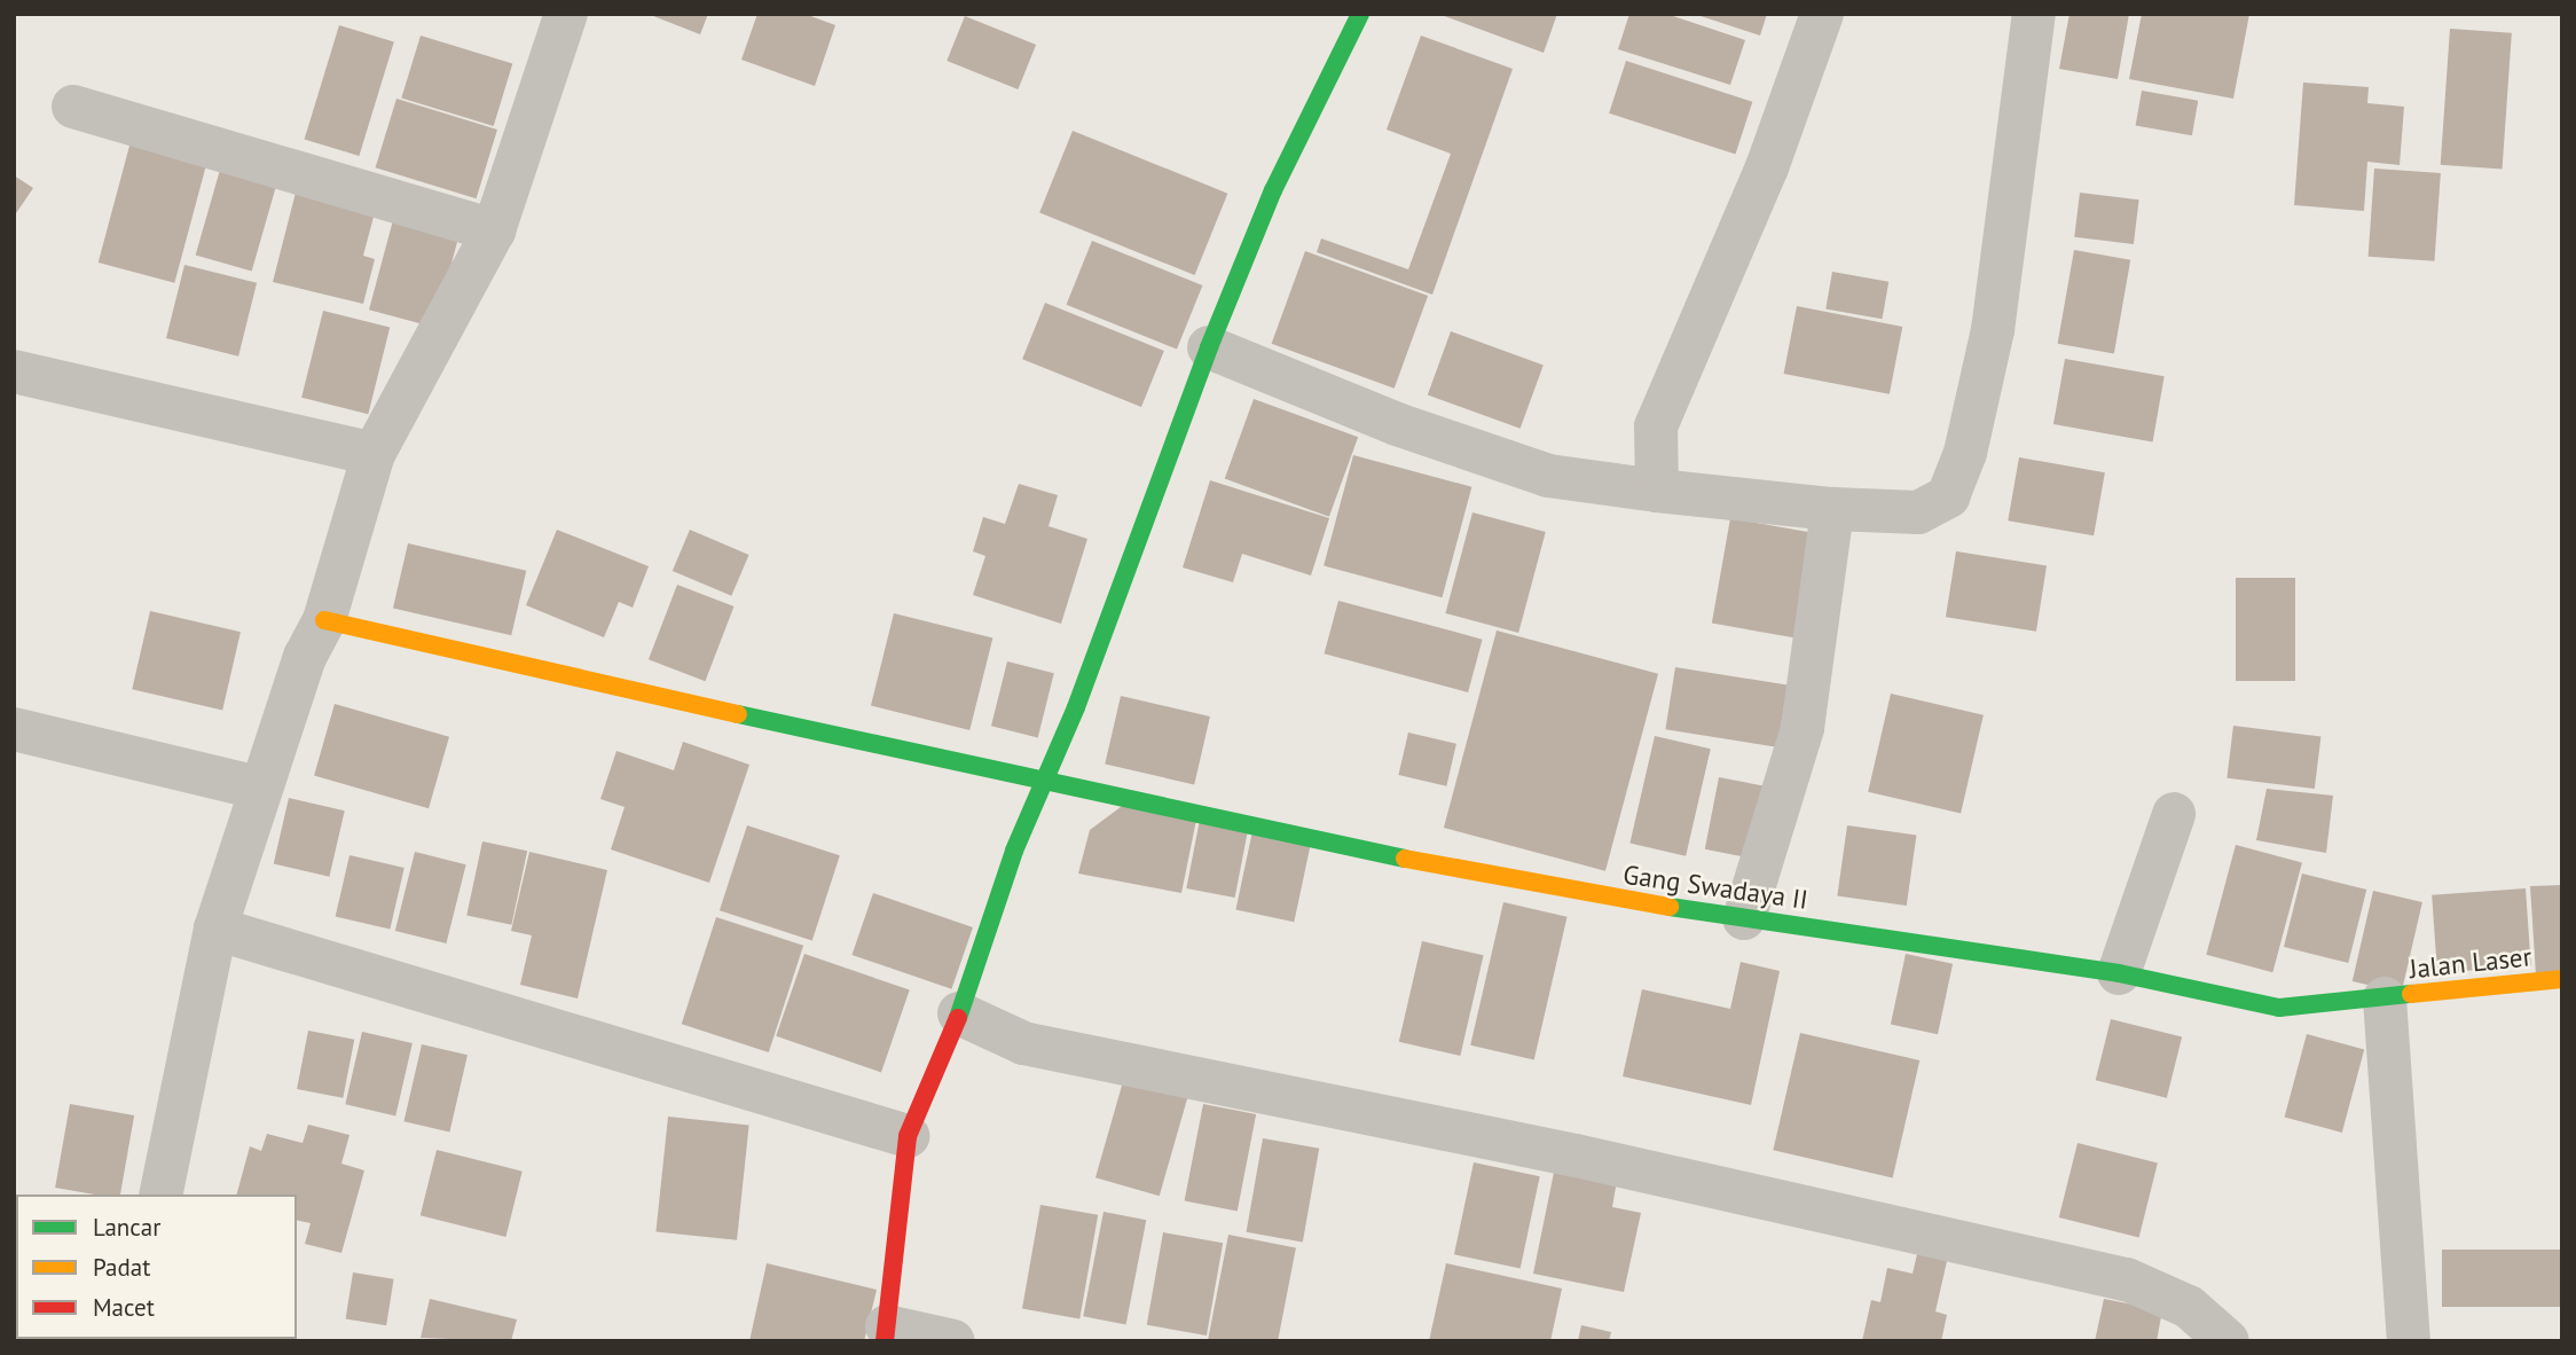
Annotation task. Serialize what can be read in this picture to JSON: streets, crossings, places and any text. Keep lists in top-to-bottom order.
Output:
{
  "streets": {
    "street": ["Gang Swadaya II", "Jalan Laser"]
  },
  "crossings": [
    ["Gang Swadaya II", "Jalan Laser"]
  ],
  "legend": ["Lancar", "Padat", "Macet"]
}
